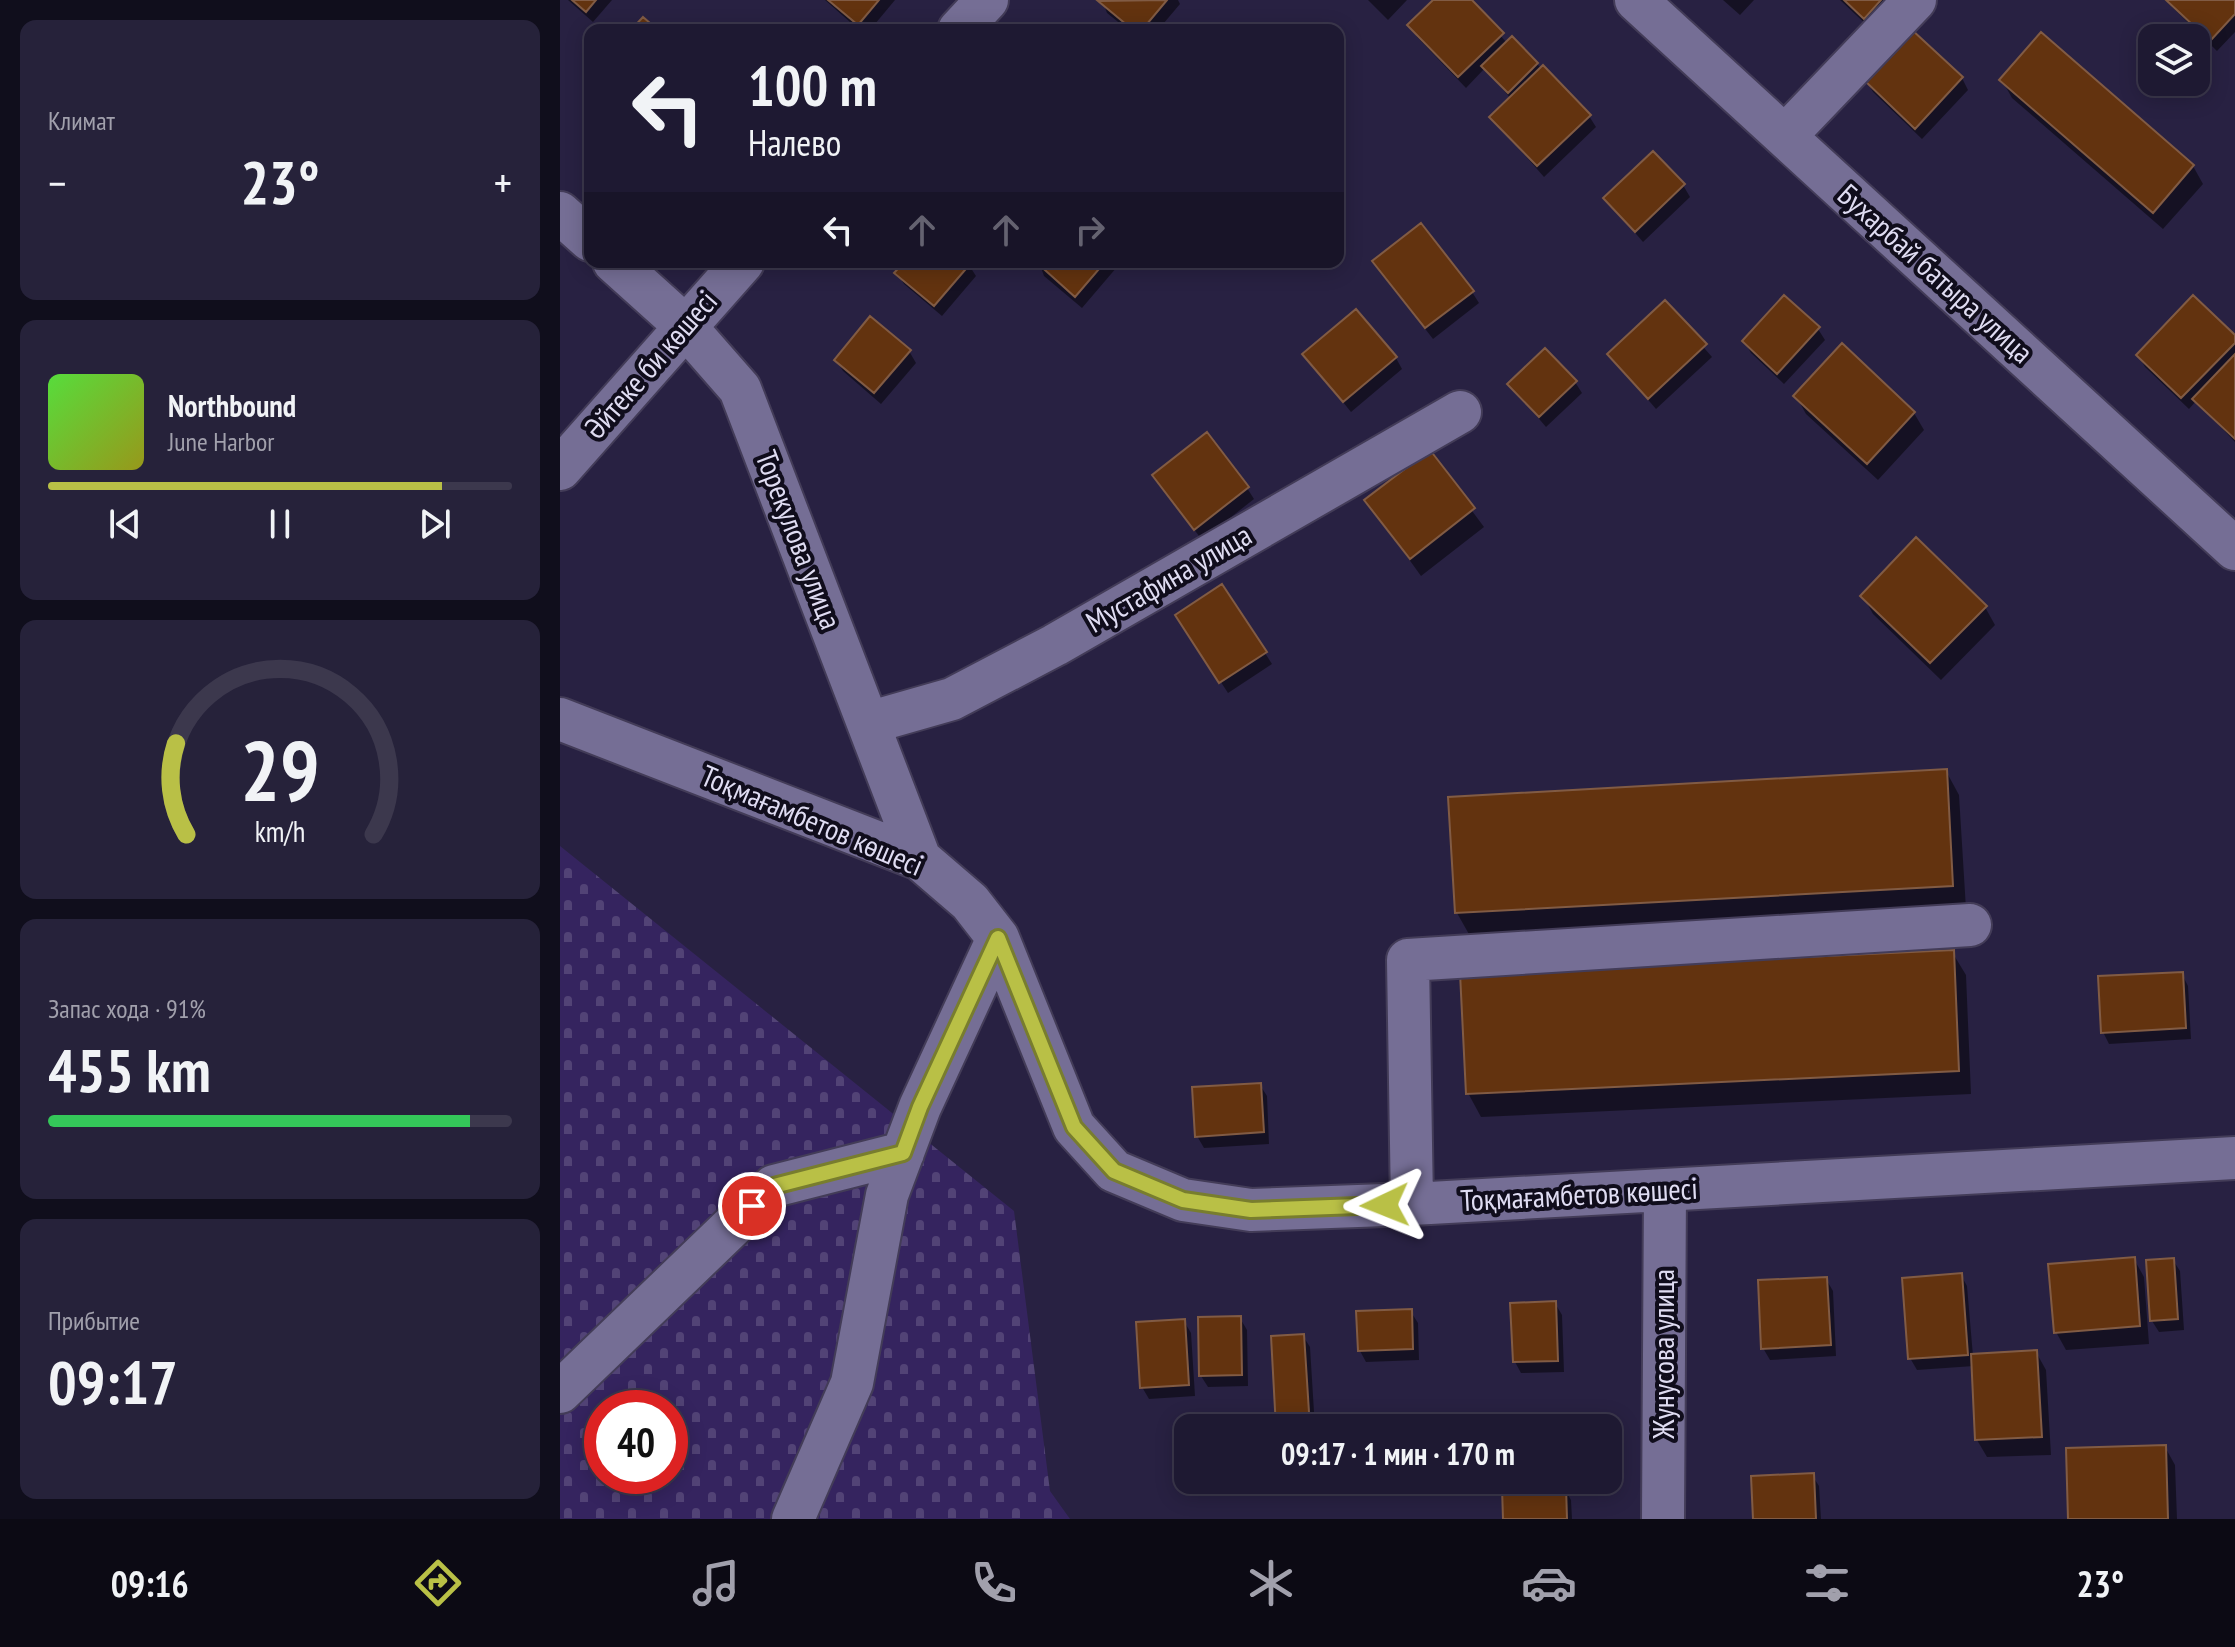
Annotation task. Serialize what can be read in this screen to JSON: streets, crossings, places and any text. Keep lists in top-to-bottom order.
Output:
{
  "streets": {
    "street": [
      "Бухарбай батыра улица",
      "Әйтеке би көшесі",
      "Торекулова улица",
      "Мустафина улица",
      "Тоқмағамбетов көшесі",
      "Жунусова улица"
    ]
  },
  "crossings": [
    ["Әйтеке би көшесі", "Торекулова улица"],
    ["Торекулова улица", "Мустафина улица"],
    ["Торекулова улица", "Тоқмағамбетов көшесі"],
    ["Тоқмағамбетов көшесі", "Жунусова улица"]
  ],
  "page": {
    "tile": [
      "Климат",
      ["Запас хода · 91%", "455 km"],
      ["Прибытие", "09:17"]
    ],
    "turn": ["100 m", "Налево"],
    "heat": ["−", "23°", "+"],
    "song": ["Northbound", "June Harbor"],
    "limit": "40",
    "trip": "09:17 · 1 мин · 170 m",
    "tabs": ["09:16", "23°"],
    "gauge": ["29", "km/h"]
  }
}
